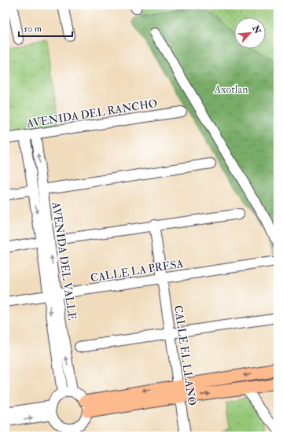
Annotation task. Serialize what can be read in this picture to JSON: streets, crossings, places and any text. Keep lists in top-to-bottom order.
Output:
{
  "streets": {
    "street": [
      "AVENIDA DEL RANCHO",
      "AVENIDA DEL VALLE",
      "CALLE LA PRESA",
      "CALLE EL LLANO"
    ]
  },
  "crossings": [
    ["AVENIDA DEL RANCHO", "AVENIDA DEL VALLE"],
    ["AVENIDA DEL VALLE", "CALLE LA PRESA"],
    ["CALLE LA PRESA", "CALLE EL LLANO"]
  ],
  "parks": ["Axotlan"],
  "scale_bar": "50 m",
  "north": "top right"
}
